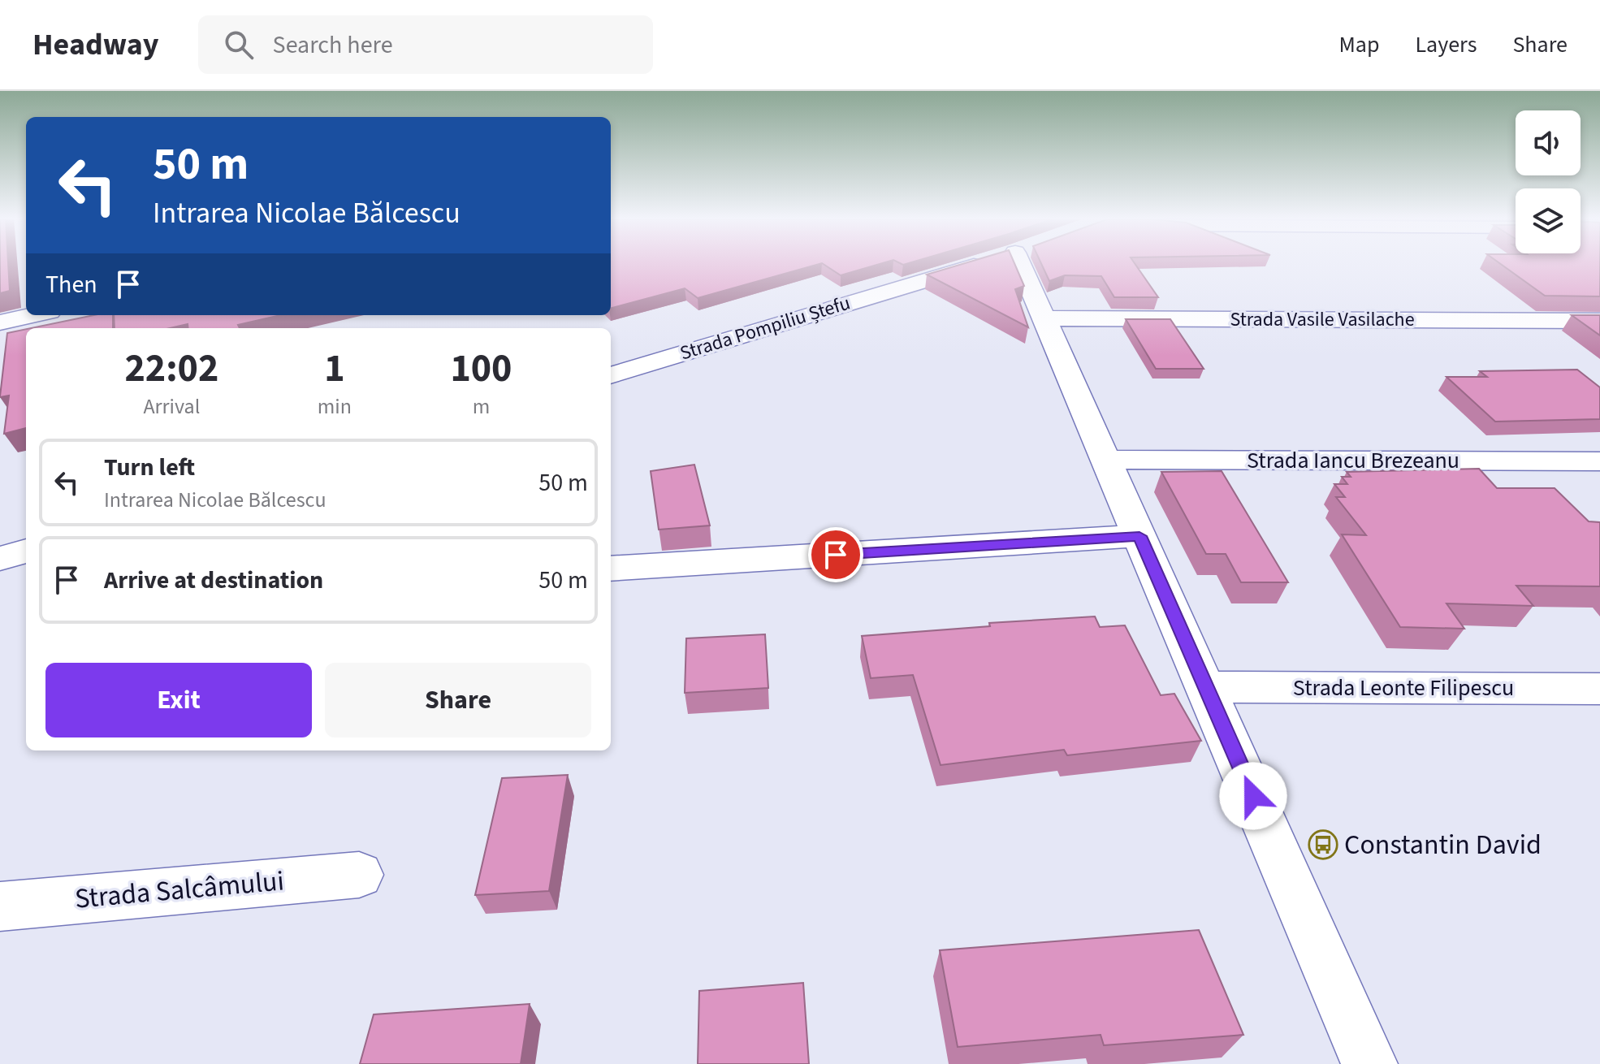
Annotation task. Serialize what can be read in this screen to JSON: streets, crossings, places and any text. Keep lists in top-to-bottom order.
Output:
{
  "streets": {
    "street": [
      "Strada Vasile Vasilache",
      "Strada Pompiliu Ștefu",
      "Strada Iancu Brezeanu",
      "Strada Leonte Filipescu",
      "Strada Salcâmului"
    ]
  },
  "crossings": [
    ["Strada Vasile Vasilache", "Strada Pompiliu Ștefu"]
  ],
  "places": {
    "bus stop": ["Constantin David"]
  },
  "page": {
    "header": "Headway",
    "search": "Search here",
    "nav": ["Map", "Layers", "Share"],
    "turn": ["50 m", "Intrarea Nicolae Bălcescu"],
    "then": "Then",
    "eta": [
      "22:02",
      "Arrival",
      "1",
      "min",
      "100",
      "m"
    ],
    "list": [
      {
        "name": "Turn left",
        "note": "Intrarea Nicolae Bălcescu",
        "value": "50 m"
      },
      {
        "name": "Arrive at destination",
        "value": "50 m"
      }
    ],
    "buttons": ["Exit", "Share"]
  }
}
